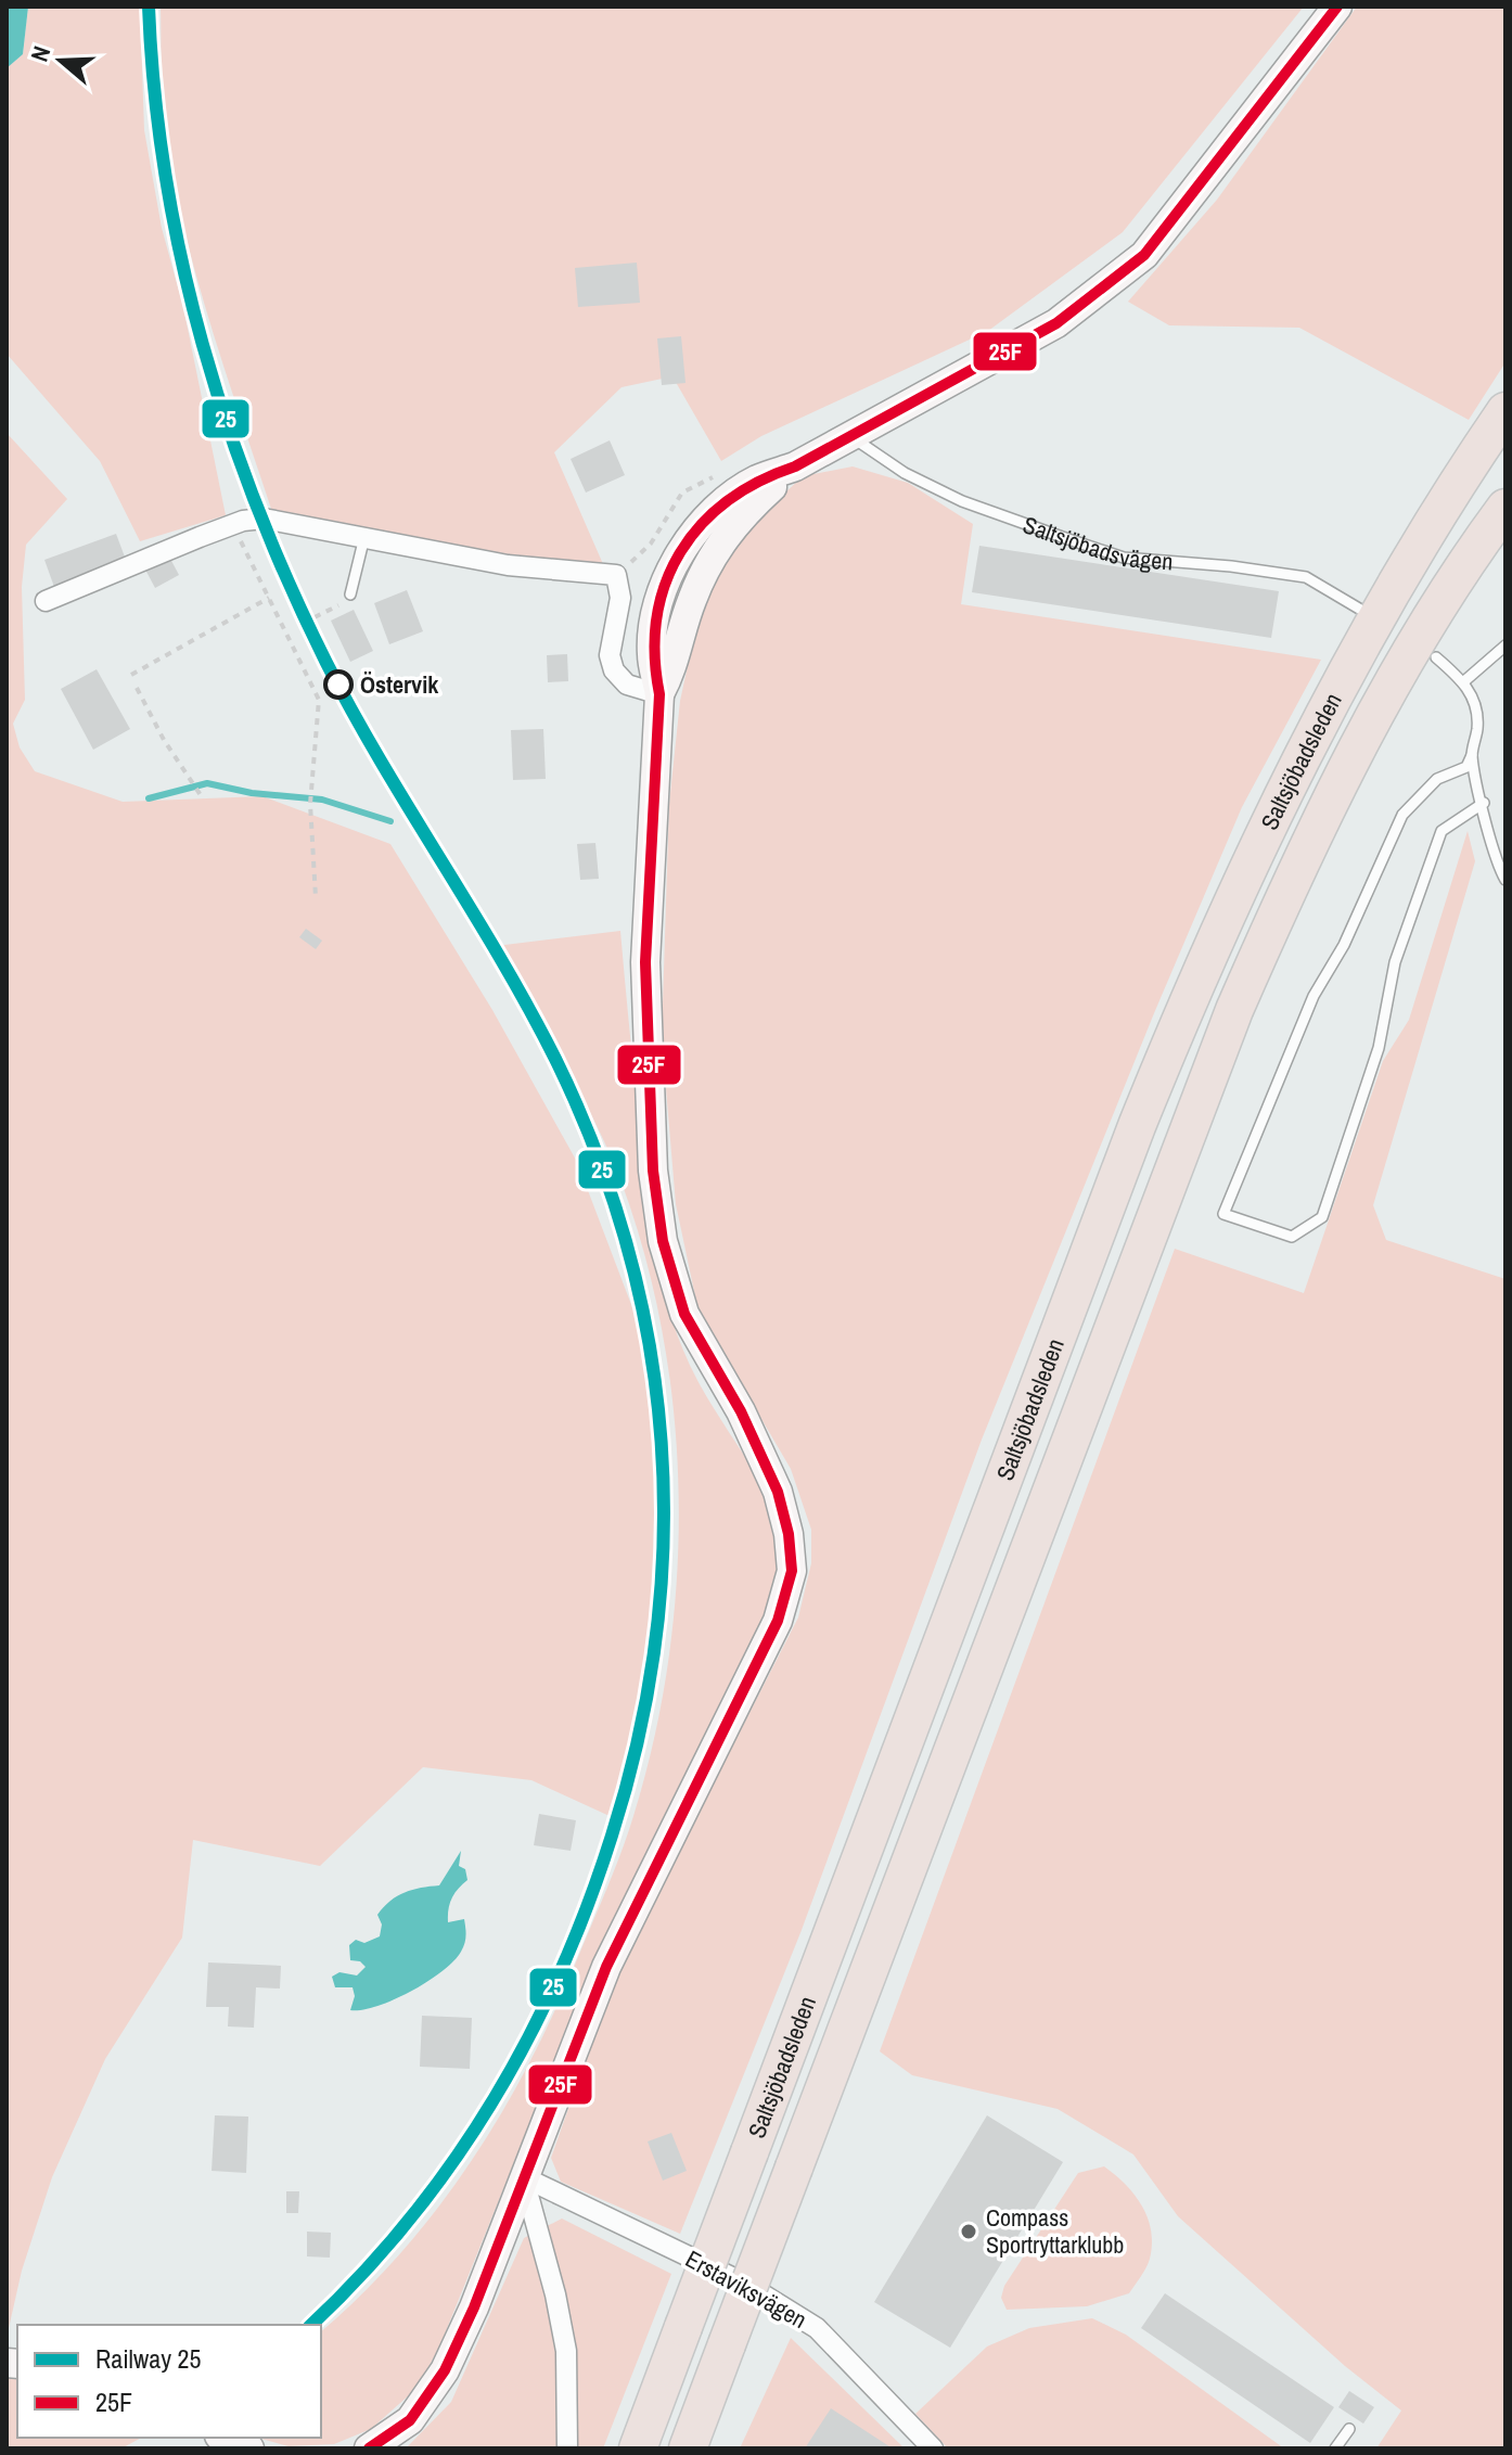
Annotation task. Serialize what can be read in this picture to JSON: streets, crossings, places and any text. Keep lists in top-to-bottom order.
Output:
{
  "streets": {
    "highway": ["Saltsjöbadsleden"],
    "street": ["Erstaviksvägen"],
    "lane": ["Saltsjöbadsvägen"]
  },
  "places": ["Östervik", "Compass Sportryttarklubb"],
  "lines": ["rail line 25", "transit line 25F"],
  "legend": ["Railway 25", "25F"],
  "north": "left"
}
